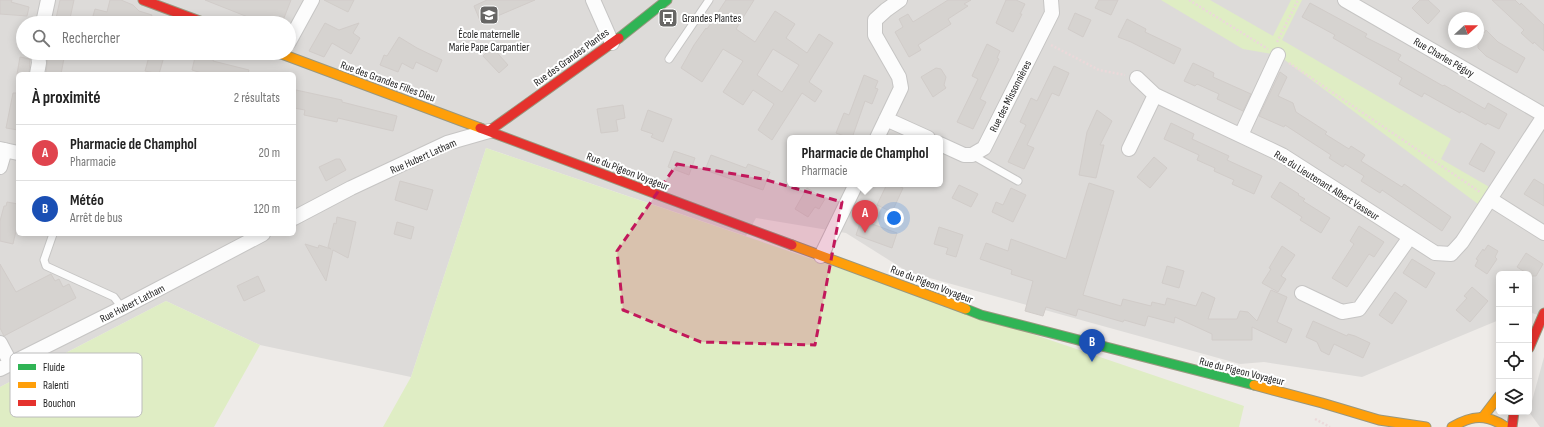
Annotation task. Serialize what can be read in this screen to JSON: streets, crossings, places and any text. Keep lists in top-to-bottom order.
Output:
{
  "streets": {
    "main road": ["Rue des Grandes Plantes", "Rue des Grandes Filles Dieu", "Rue du Pigeon Voyageur"],
    "street": [
      "Rue Charles Péguy",
      "Rue des Missonnières",
      "Rue Hubert Latham",
      "Rue du Lieutenant Albert Vasseur"
    ]
  },
  "crossings": [
    ["Rue des Grandes Plantes", "Rue des Grandes Filles Dieu"],
    ["Rue des Grandes Plantes", "Rue Hubert Latham"],
    ["Rue des Grandes Plantes", "Rue du Pigeon Voyageur"],
    ["Rue Charles Péguy", "Rue du Lieutenant Albert Vasseur"],
    ["Rue des Grandes Filles Dieu", "Rue Hubert Latham"],
    ["Rue des Grandes Filles Dieu", "Rue du Pigeon Voyageur"],
    ["Rue Hubert Latham", "Rue du Pigeon Voyageur"]
  ],
  "places": {
    "school or university": ["École maternelle Marie Pape Carpantier"],
    "bus stop": ["Grandes Plantes"]
  },
  "legend": ["Fluide", "Ralenti", "Bouchon"],
  "north": "right",
  "page": {
    "search": "Rechercher",
    "heading": ["À proximité", "2 résultats"],
    "list": [
      {
        "mark": "A",
        "name": "Pharmacie de Champhol",
        "note": "Pharmacie",
        "value": "20 m"
      },
      {
        "mark": "B",
        "name": "Météo",
        "note": "Arrêt de bus",
        "value": "120 m"
      }
    ],
    "popup": ["Pharmacie de Champhol", "Pharmacie"],
    "pins": ["A", "B"],
    "map_buttons": ["+", "−"]
  }
}
